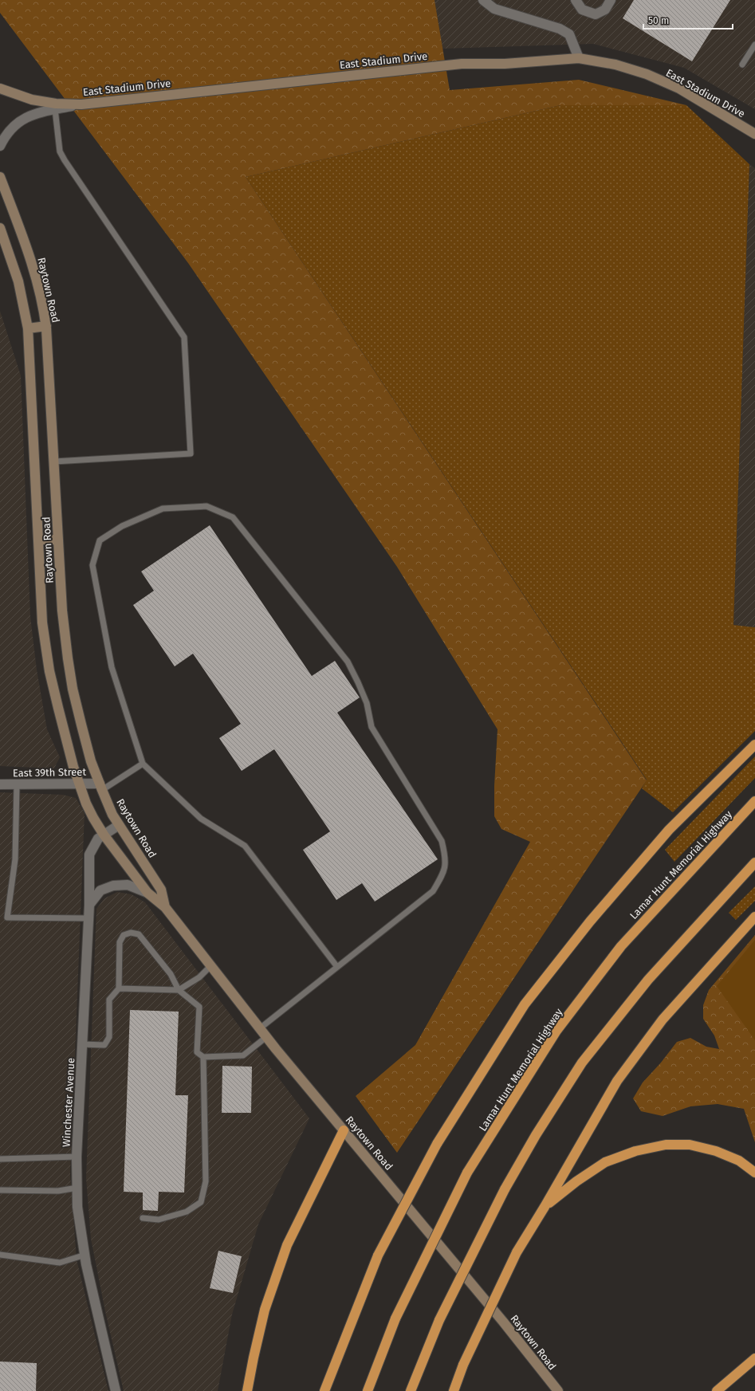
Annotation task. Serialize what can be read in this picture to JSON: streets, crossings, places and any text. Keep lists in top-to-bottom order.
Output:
{
  "streets": {
    "highway": ["Lamar Hunt Memorial Highway"],
    "main road": ["East Stadium Drive", "Raytown Road"],
    "street": ["East 39th Street", "Winchester Avenue"]
  },
  "crossings": [
    ["Raytown Road", "East 39th Street"],
    ["Raytown Road", "Winchester Avenue"]
  ],
  "scale_bar": "50 m"
}
